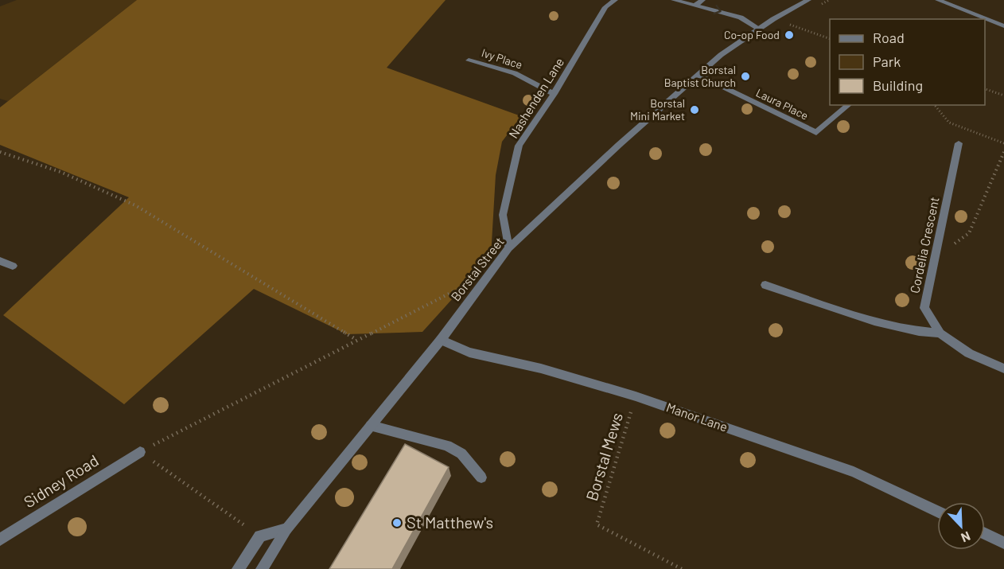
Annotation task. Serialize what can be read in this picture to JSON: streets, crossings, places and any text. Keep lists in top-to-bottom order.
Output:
{
  "streets": {
    "street": [
      "Ivy Place",
      "Nashenden Lane",
      "Laura Place",
      "Cordelia Crescent",
      "Borstal Street",
      "Manor Lane",
      "Sidney Road"
    ],
    "path": ["Borstal Mews"]
  },
  "crossings": [
    ["Ivy Place", "Nashenden Lane"],
    ["Nashenden Lane", "Borstal Street"],
    ["Laura Place", "Borstal Street"],
    ["Borstal Street", "Manor Lane"],
    ["Manor Lane", "Borstal Mews"]
  ],
  "places": [
    "Co-op Food",
    "Borstal Baptist Church",
    "Borstal Mini Market",
    "St Matthew's"
  ],
  "legend": ["Road", "Park", "Building"],
  "north": "bottom right"
}
